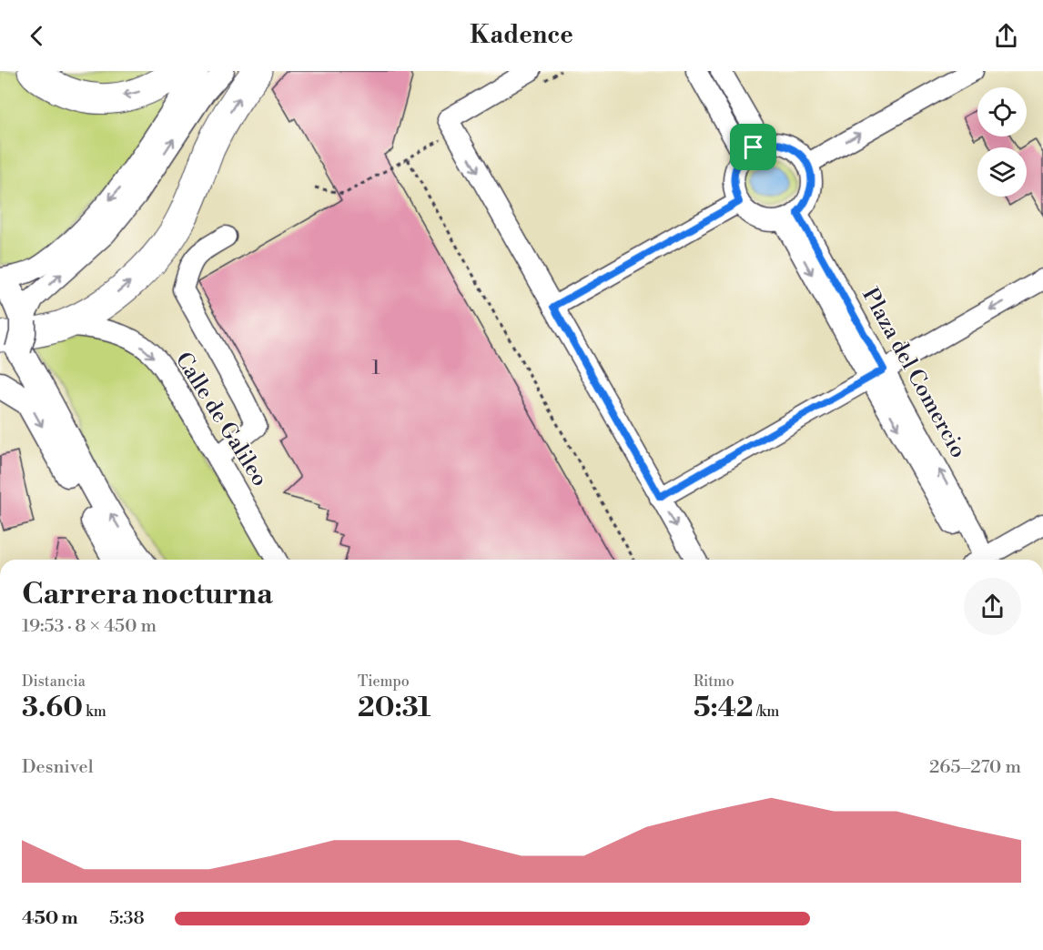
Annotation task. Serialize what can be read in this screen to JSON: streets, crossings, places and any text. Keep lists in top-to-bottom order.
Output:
{
  "streets": {
    "street": ["Plaza del Comercio", "Calle de Galileo"]
  },
  "one_way": ["Calle de Galileo"],
  "house_numbers": ["1"],
  "page": {
    "header": "Kadence",
    "heading": ["Carrera nocturna", "19:53 · 8 × 450 m"],
    "stats": [
      ["Distancia", "3.60 km"],
      ["Tiempo", "20:31"],
      ["Ritmo", "5:42 /km"]
    ],
    "chart": ["Desnivel", "265–270 m"],
    "list": [
      {
        "name": "450 m",
        "note": "5:38"
      }
    ]
  }
}
